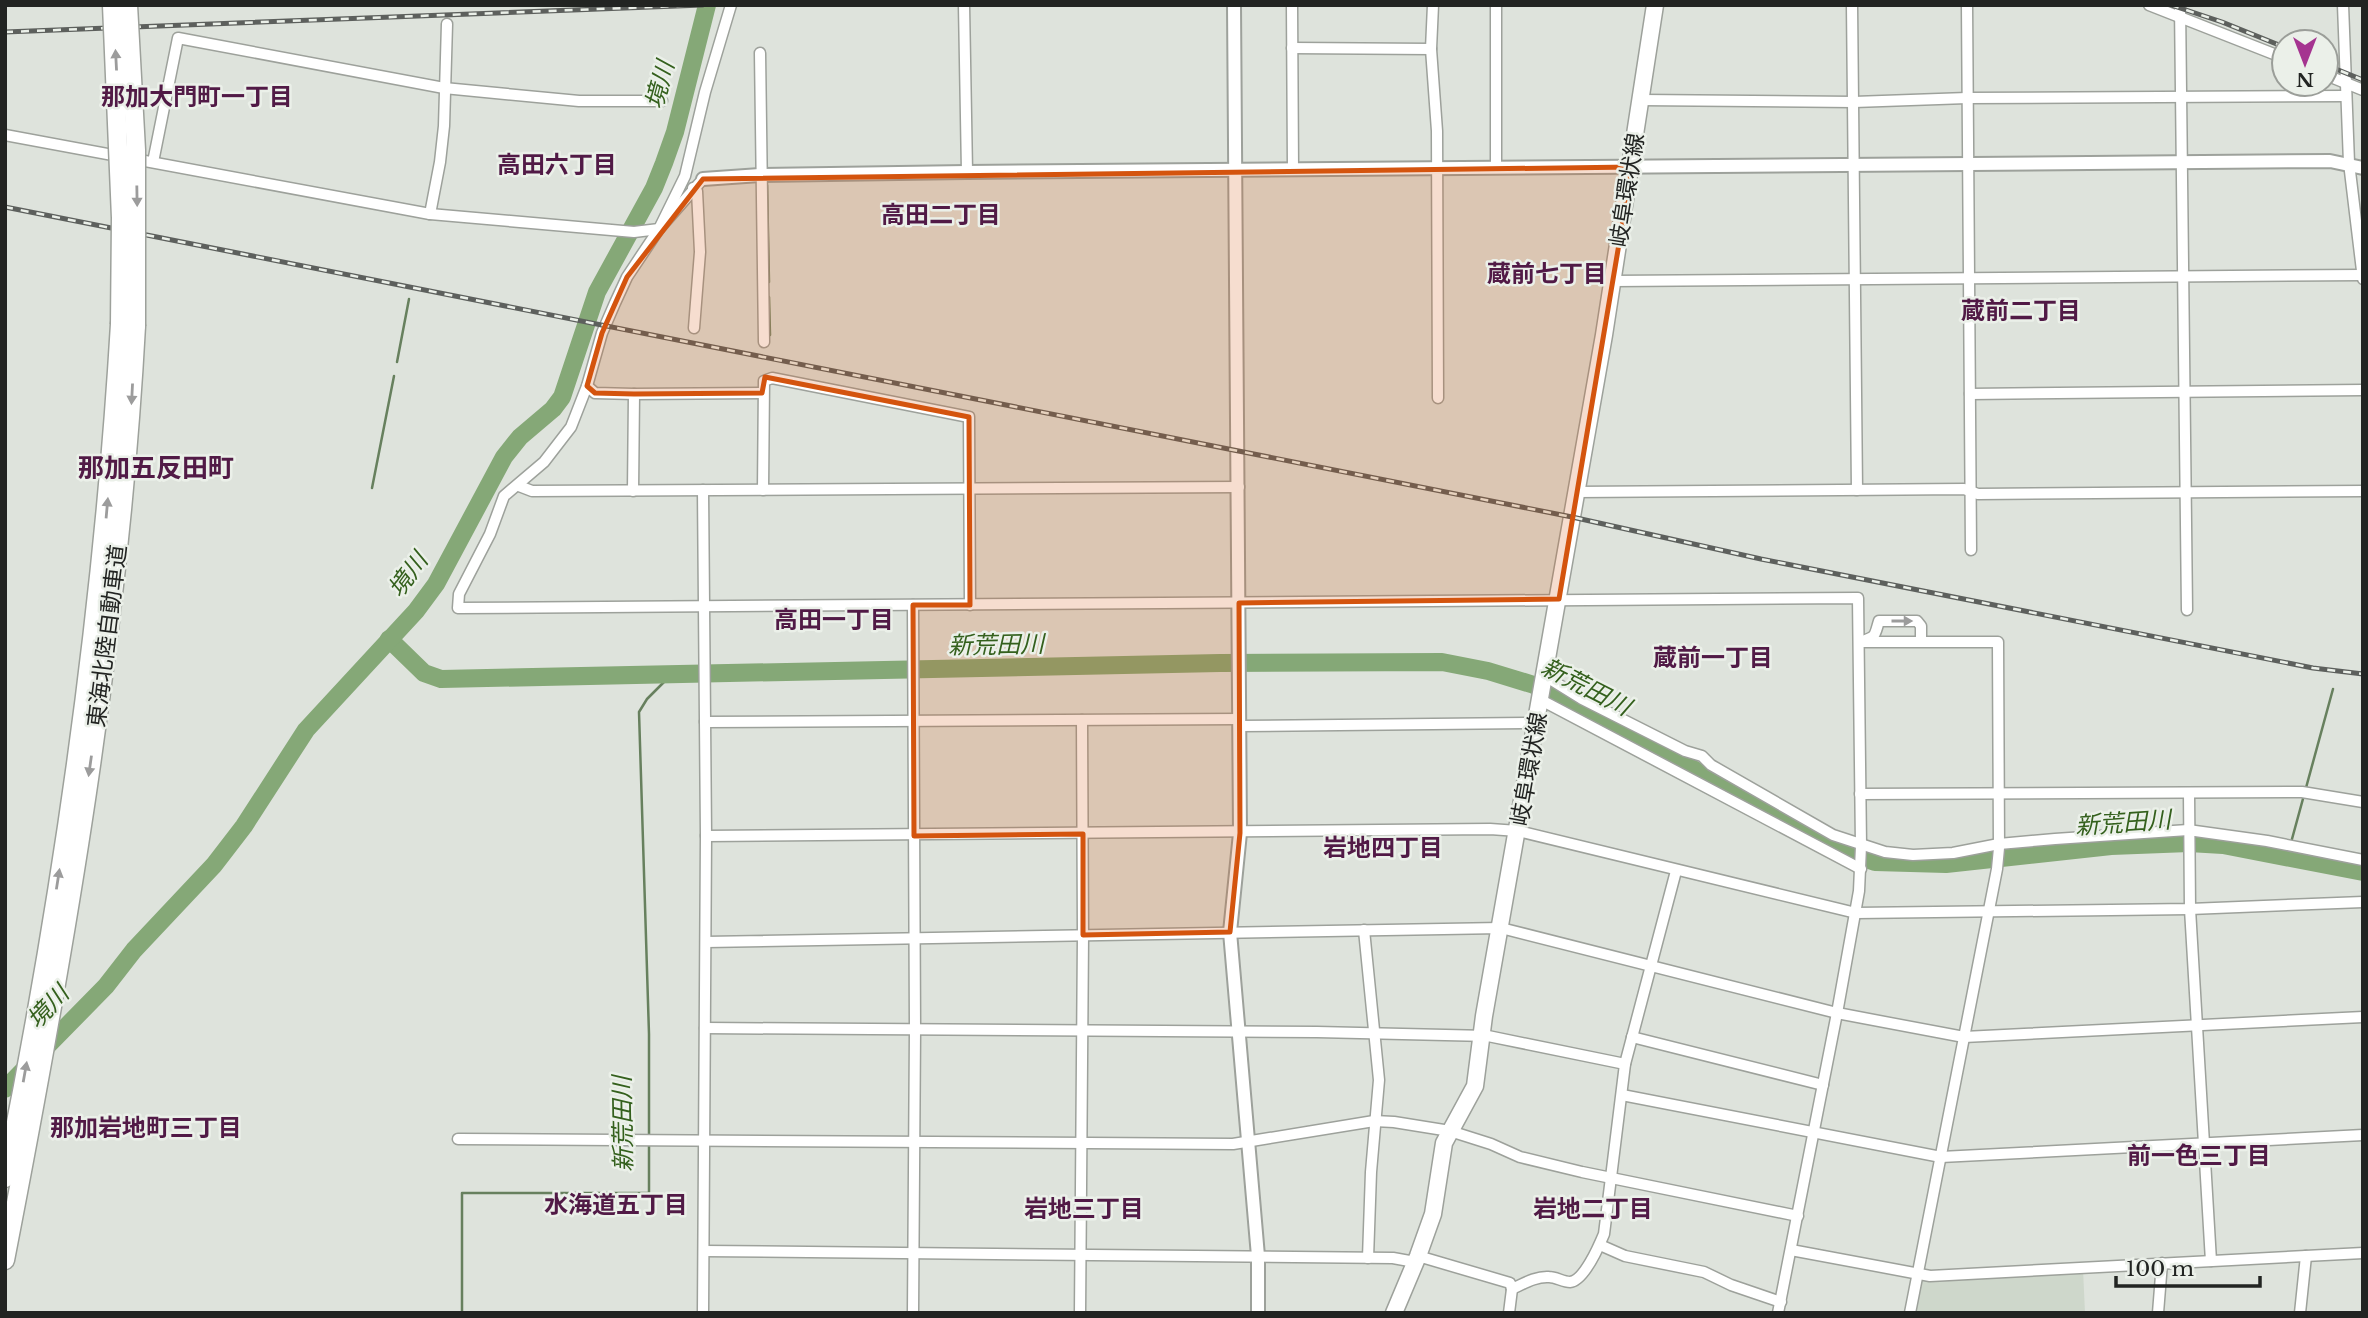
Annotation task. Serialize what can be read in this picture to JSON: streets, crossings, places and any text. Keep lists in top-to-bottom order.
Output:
{
  "streets": {
    "highway": ["東海北陸自動車道"],
    "main road": ["岐阜環状線"]
  },
  "districts": [
    "那加大門町一丁目",
    "高田六丁目",
    "高田二丁目",
    "蔵前七丁目",
    "蔵前二丁目",
    "那加五反田町",
    "高田一丁目",
    "蔵前一丁目",
    "岩地四丁目",
    "那加岩地町三丁目",
    "前一色三丁目",
    "水海道五丁目",
    "岩地三丁目",
    "岩地二丁目"
  ],
  "water": ["境川", "新荒田川"],
  "scale_bar": "100 m",
  "north": "bottom"
}
